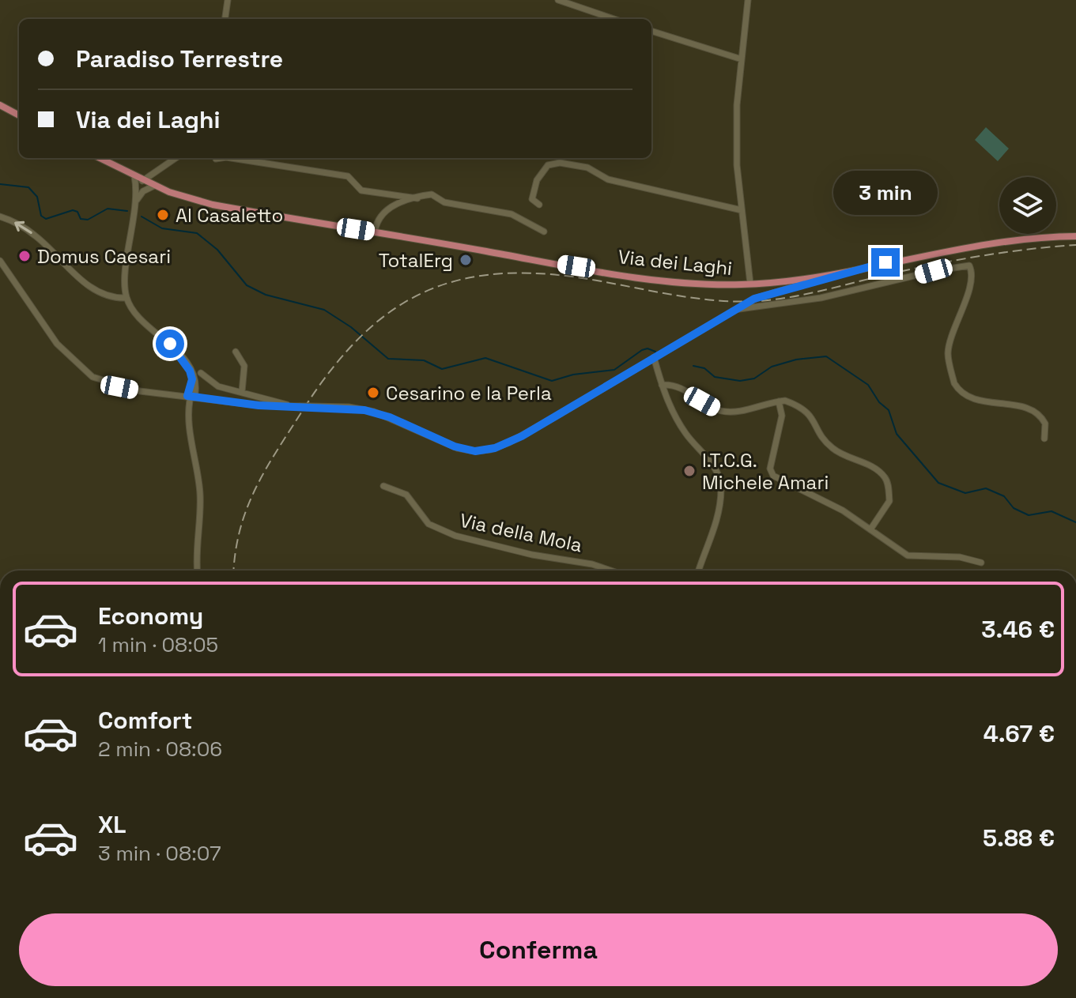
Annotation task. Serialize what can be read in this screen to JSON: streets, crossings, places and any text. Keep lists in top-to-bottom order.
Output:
{
  "streets": {
    "main road": ["Via dei Laghi"],
    "street": ["Via della Mola"]
  },
  "places": [
    "Al Casaletto",
    "Domus Caesari",
    "TotalErg",
    "Cesarino e la Perla",
    "I.T.C.G. Michele Amari"
  ],
  "page": {
    "banner": ["Paradiso Terrestre", "Via dei Laghi"],
    "bubble": "3 min",
    "list": [
      {
        "name": "Economy",
        "note": "1 min · 08:05",
        "value": "3.46 €"
      },
      {
        "name": "Comfort",
        "note": "2 min · 08:06",
        "value": "4.67 €"
      },
      {
        "name": "XL",
        "note": "3 min · 08:07",
        "value": "5.88 €"
      }
    ],
    "buttons": "Conferma"
  }
}
